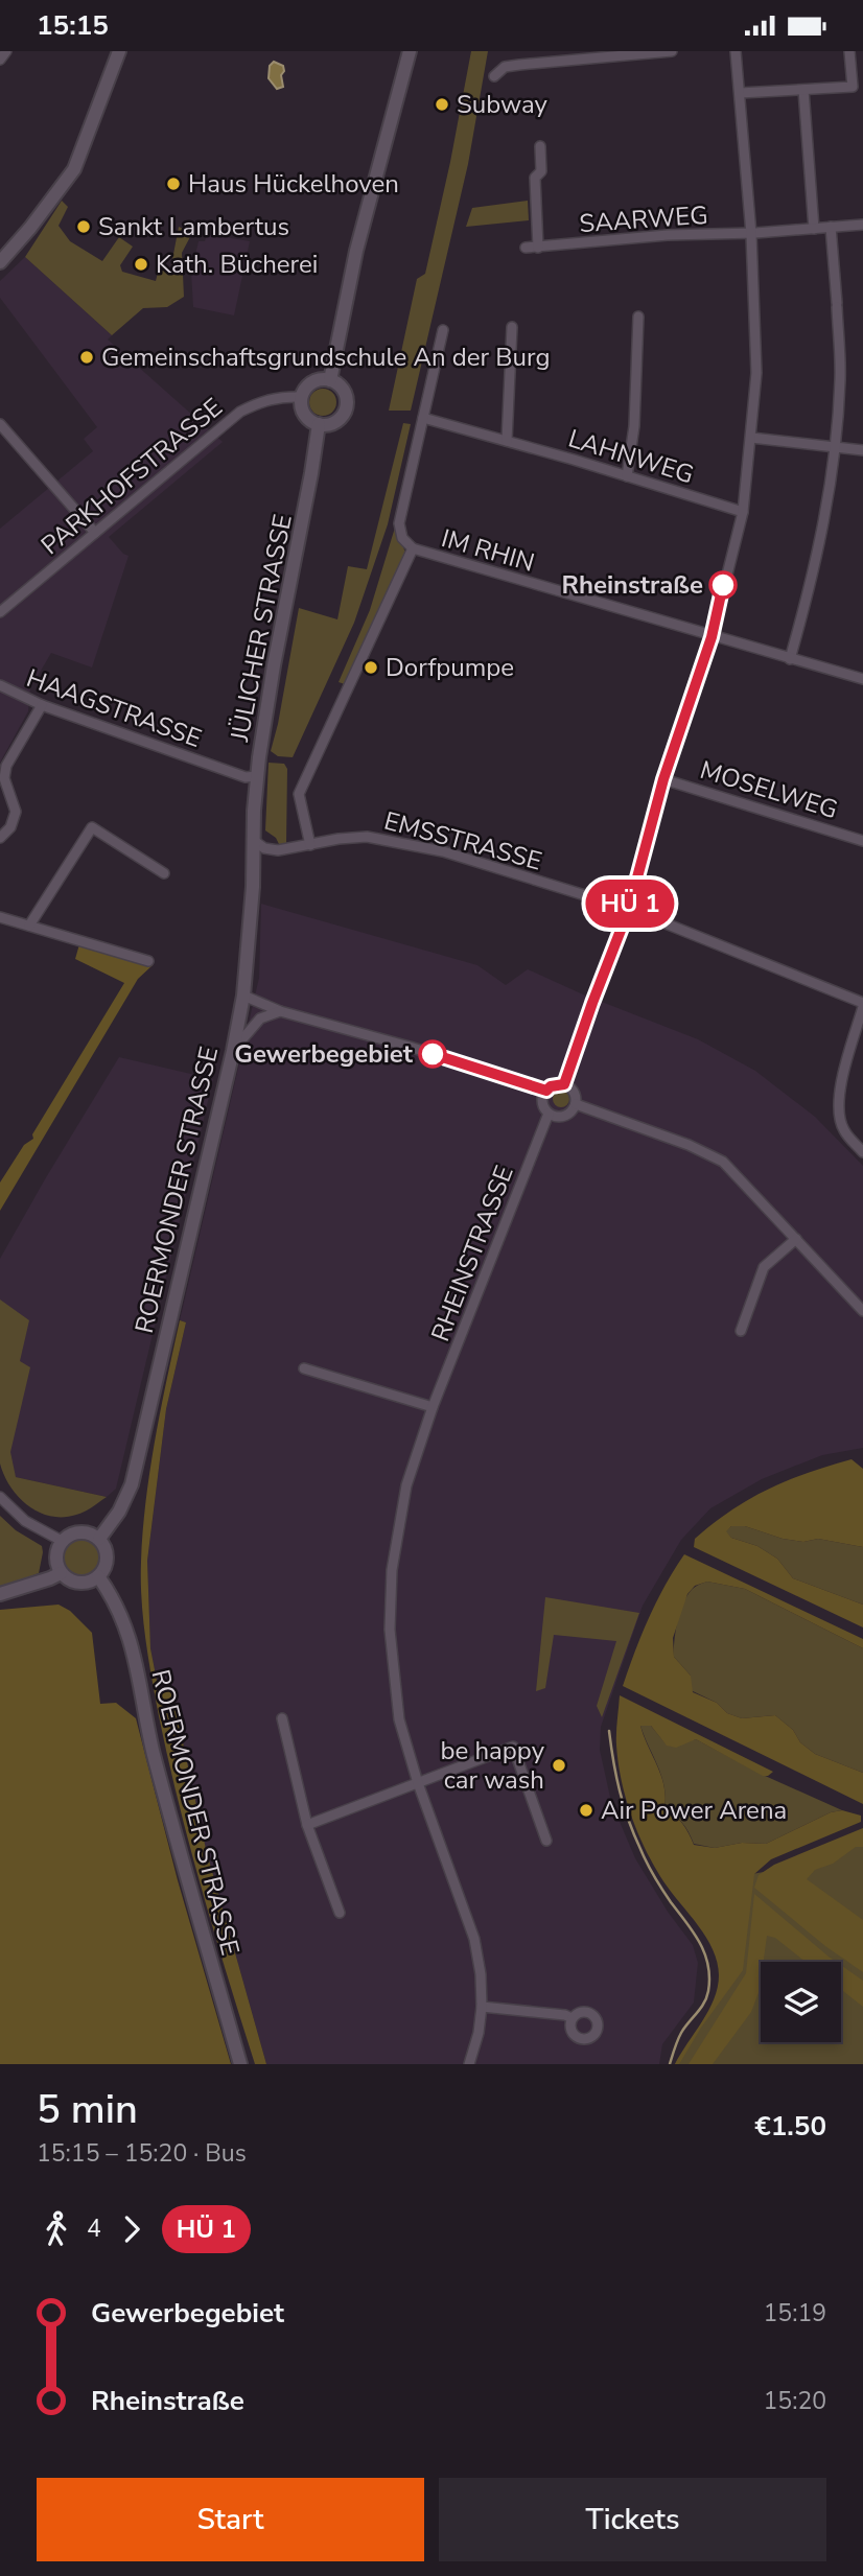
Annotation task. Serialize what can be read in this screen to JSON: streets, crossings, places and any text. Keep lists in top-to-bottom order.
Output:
{
  "streets": {
    "main road": ["JÜLICHER STRASSE", "ROERMONDER STRASSE"],
    "street": [
      "SAARWEG",
      "LAHNWEG",
      "PARKHOFSTRASSE",
      "IM RHIN",
      "HAAGSTRASSE",
      "MOSELWEG",
      "EMSSTRASSE",
      "RHEINSTRASSE"
    ]
  },
  "crossings": [
    ["PARKHOFSTRASSE", "JÜLICHER STRASSE"],
    ["IM RHIN", "EMSSTRASSE"],
    ["JÜLICHER STRASSE", "HAAGSTRASSE"],
    ["JÜLICHER STRASSE", "EMSSTRASSE"],
    ["JÜLICHER STRASSE", "ROERMONDER STRASSE"],
    ["EMSSTRASSE", "ROERMONDER STRASSE"]
  ],
  "places": [
    "Subway",
    "Haus Hückelhoven",
    "Sankt Lambertus",
    "Kath. Bücherei",
    "Gemeinschaftsgrundschule An der Burg",
    "Rheinstraße",
    "Dorfpumpe",
    "Gewerbegebiet",
    "be happy car wash",
    "Air Power Arena"
  ],
  "page": {
    "status": "15:15",
    "on_map": "HÜ 1",
    "heading": ["5 min", "15:15 – 15:20 · Bus", "€1.50"],
    "legs": ["4", "HÜ 1"],
    "list": [
      {
        "name": "Gewerbegebiet",
        "value": "15:19"
      },
      {
        "name": "Rheinstraße",
        "value": "15:20"
      }
    ],
    "buttons": ["Start", "Tickets"]
  }
}
